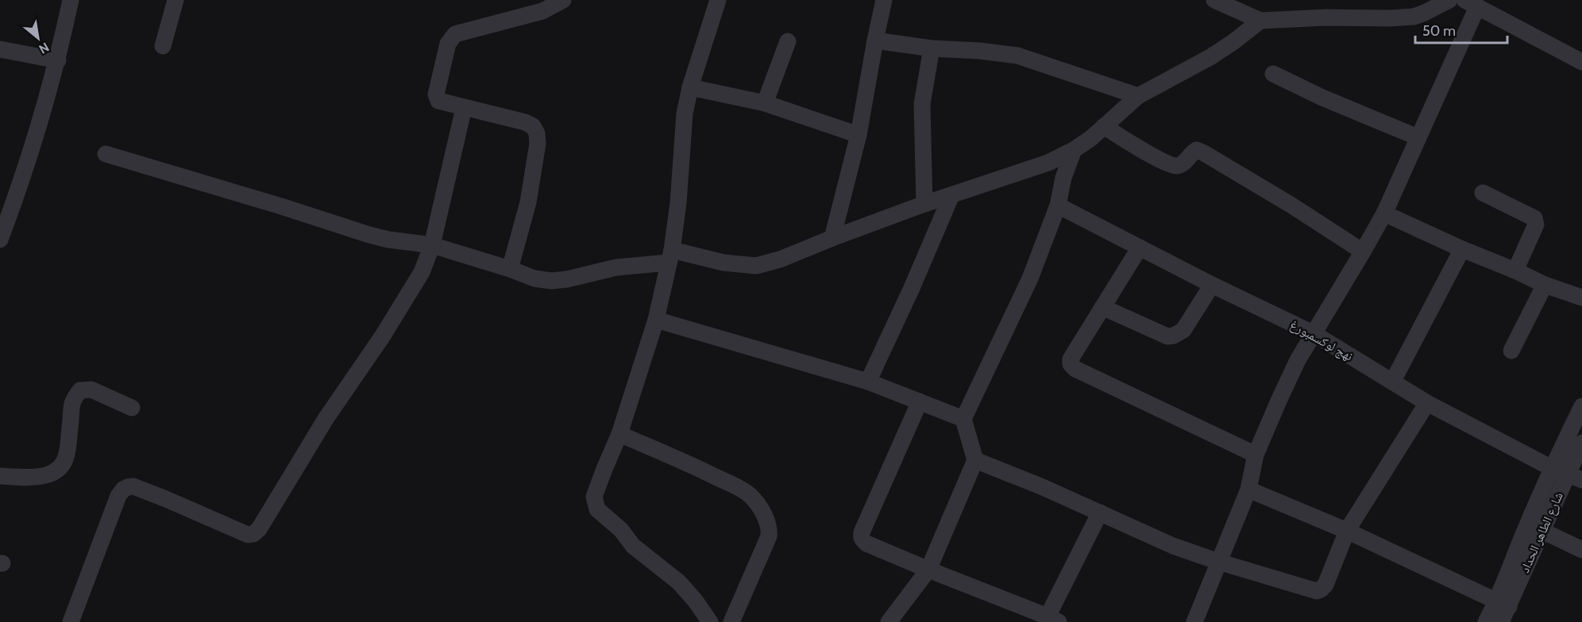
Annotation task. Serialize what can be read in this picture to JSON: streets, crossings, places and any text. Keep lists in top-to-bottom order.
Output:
{
  "streets": {
    "street": ["نهج لوكسمبورغ", "شارع الطاهر الحداد"]
  },
  "crossings": [
    ["نهج لوكسمبورغ", "شارع الطاهر الحداد"]
  ],
  "scale_bar": "50 m",
  "north": "bottom right"
}
